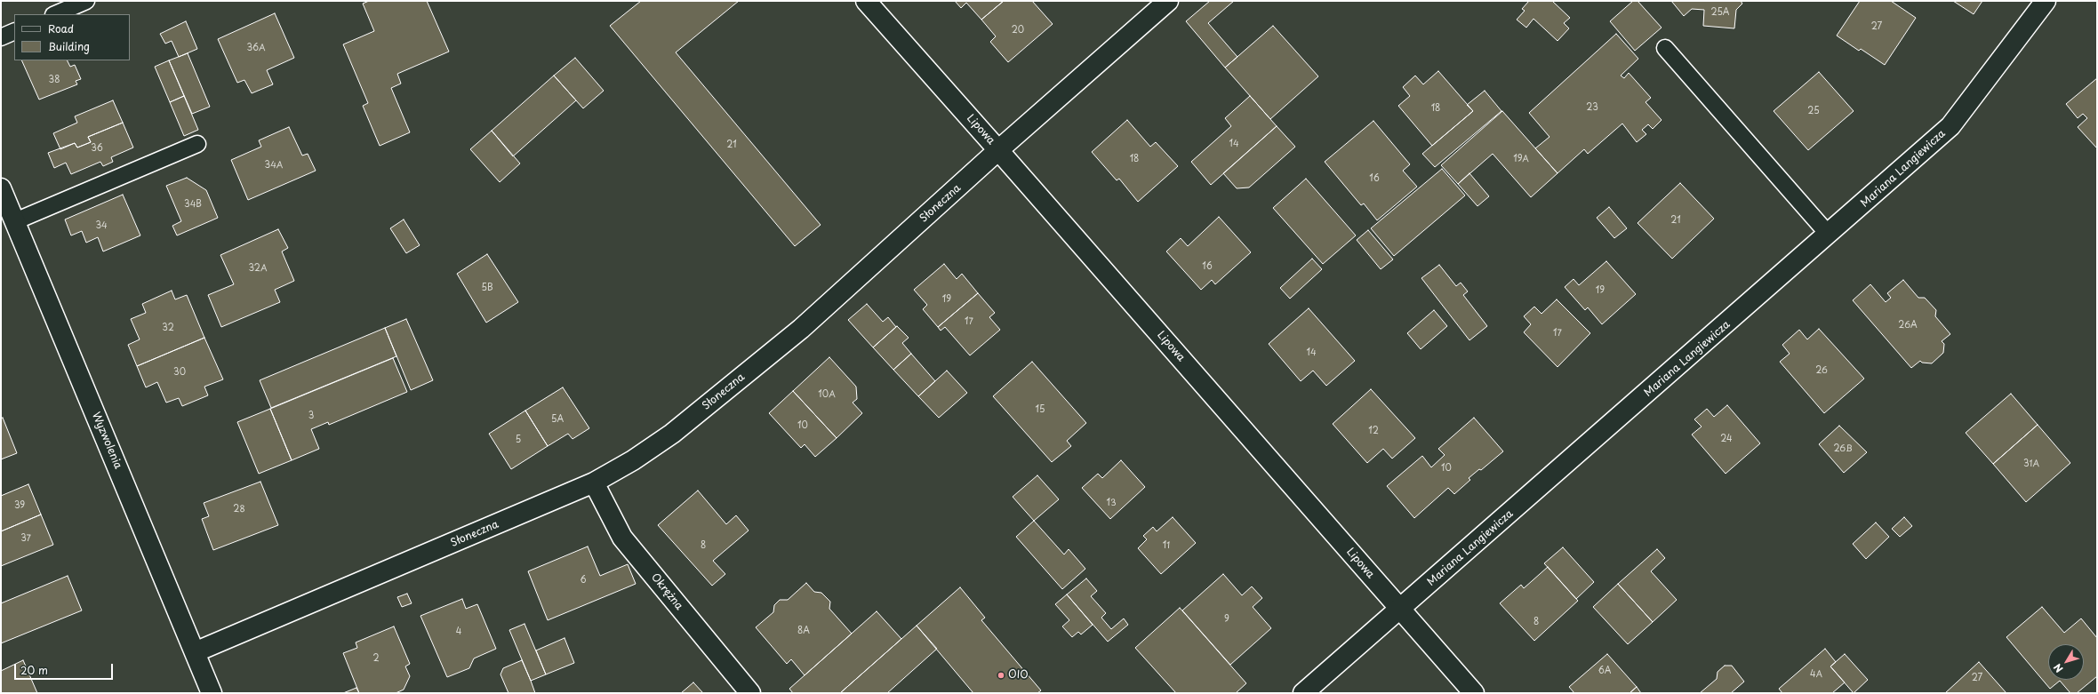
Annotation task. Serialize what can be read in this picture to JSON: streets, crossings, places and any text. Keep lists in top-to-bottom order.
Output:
{
  "streets": {
    "street": [
      "Lipowa",
      "Mariana Langiewicza",
      "Słoneczna",
      "Wyzwolenia",
      "Okrężna"
    ]
  },
  "crossings": [
    ["Lipowa", "Mariana Langiewicza"],
    ["Lipowa", "Słoneczna"],
    ["Słoneczna", "Wyzwolenia"],
    ["Słoneczna", "Okrężna"]
  ],
  "places": ["OIO"],
  "house_numbers": [
    "25A",
    "27",
    "20",
    "36A",
    "38",
    "23",
    "18",
    "25",
    "14",
    "21",
    "36",
    "18",
    "19A",
    "34A",
    "16",
    "34B",
    "21",
    "34",
    "16",
    "32A",
    "5B",
    "19",
    "19",
    "17",
    "26A",
    "32",
    "17",
    "14",
    "26",
    "30",
    "10A",
    "15",
    "3",
    "5A",
    "10",
    "12",
    "24",
    "5",
    "26B",
    "31A",
    "10",
    "13",
    "39",
    "28",
    "37",
    "8",
    "11",
    "6",
    "9",
    "8",
    "8A",
    "4",
    "2",
    "6A",
    "4A",
    "27"
  ],
  "legend": ["Road", "Building"],
  "scale_bar": "20 m",
  "north": "bottom left"
}
